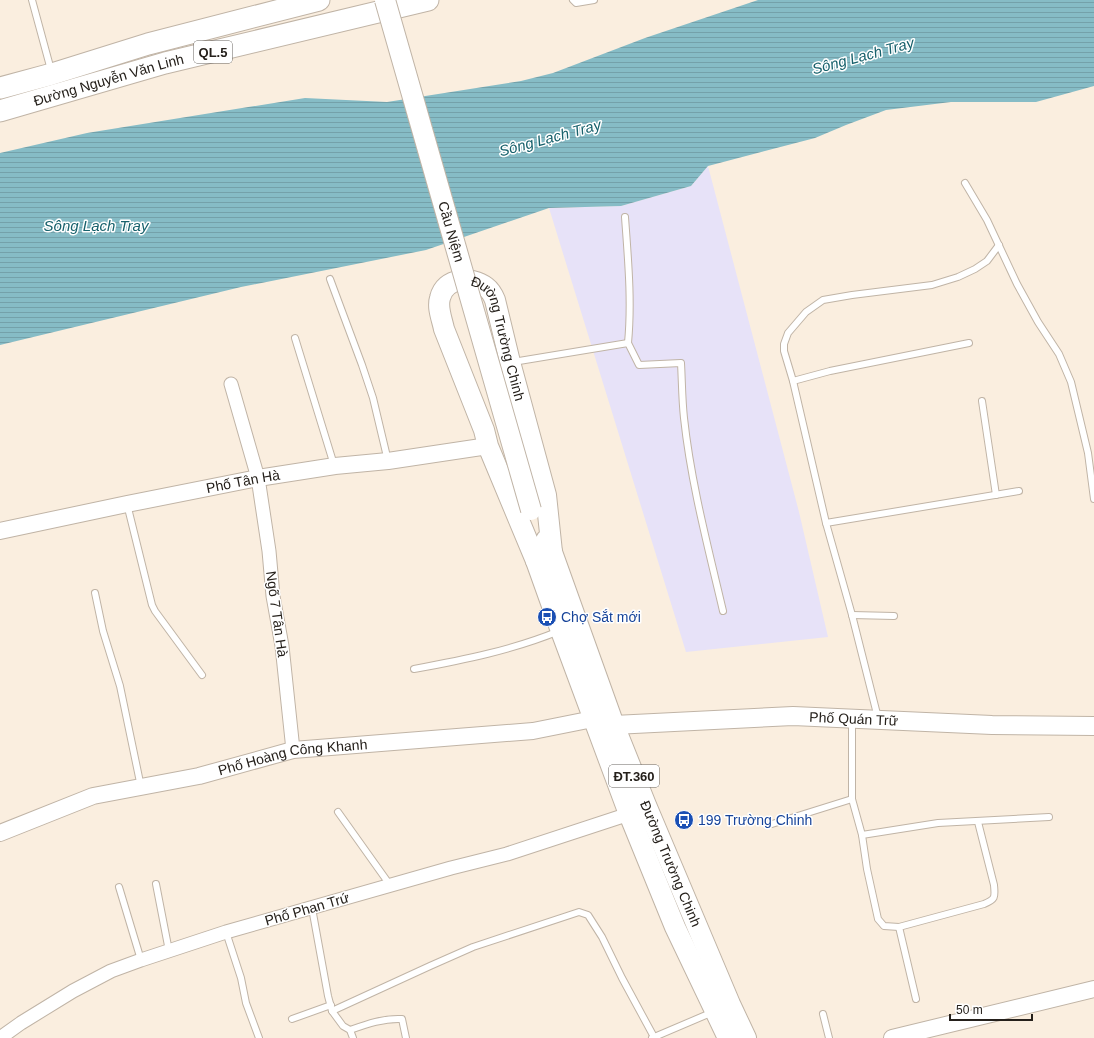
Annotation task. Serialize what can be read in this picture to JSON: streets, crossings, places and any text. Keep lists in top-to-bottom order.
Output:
{
  "streets": {
    "highway": ["QL.5", "Đường Nguyễn Văn Linh"],
    "main road": [
      "Cầu Niệm",
      "Đường Trường Chinh",
      "Phố Quán Trữ",
      "ĐT.360"
    ],
    "street": [
      "Phố Tân Hà",
      "Ngõ 7 Tân Hà",
      "Phố Hoàng Công Khanh",
      "Phố Phan Trứ"
    ]
  },
  "crossings": [
    ["Cầu Niệm", "Đường Trường Chinh"],
    ["Đường Trường Chinh", "Phố Tân Hà"],
    ["Đường Trường Chinh", "Phố Quán Trữ"],
    ["Đường Trường Chinh", "Phố Hoàng Công Khanh"],
    ["Đường Trường Chinh", "Phố Phan Trứ"],
    ["Phố Tân Hà", "Ngõ 7 Tân Hà"],
    ["Ngõ 7 Tân Hà", "Phố Hoàng Công Khanh"]
  ],
  "water": ["Sông Lạch Tray"],
  "places": {
    "bus stop": ["Chợ Sắt mới", "199 Trường Chinh"]
  },
  "scale_bar": "50 m"
}
